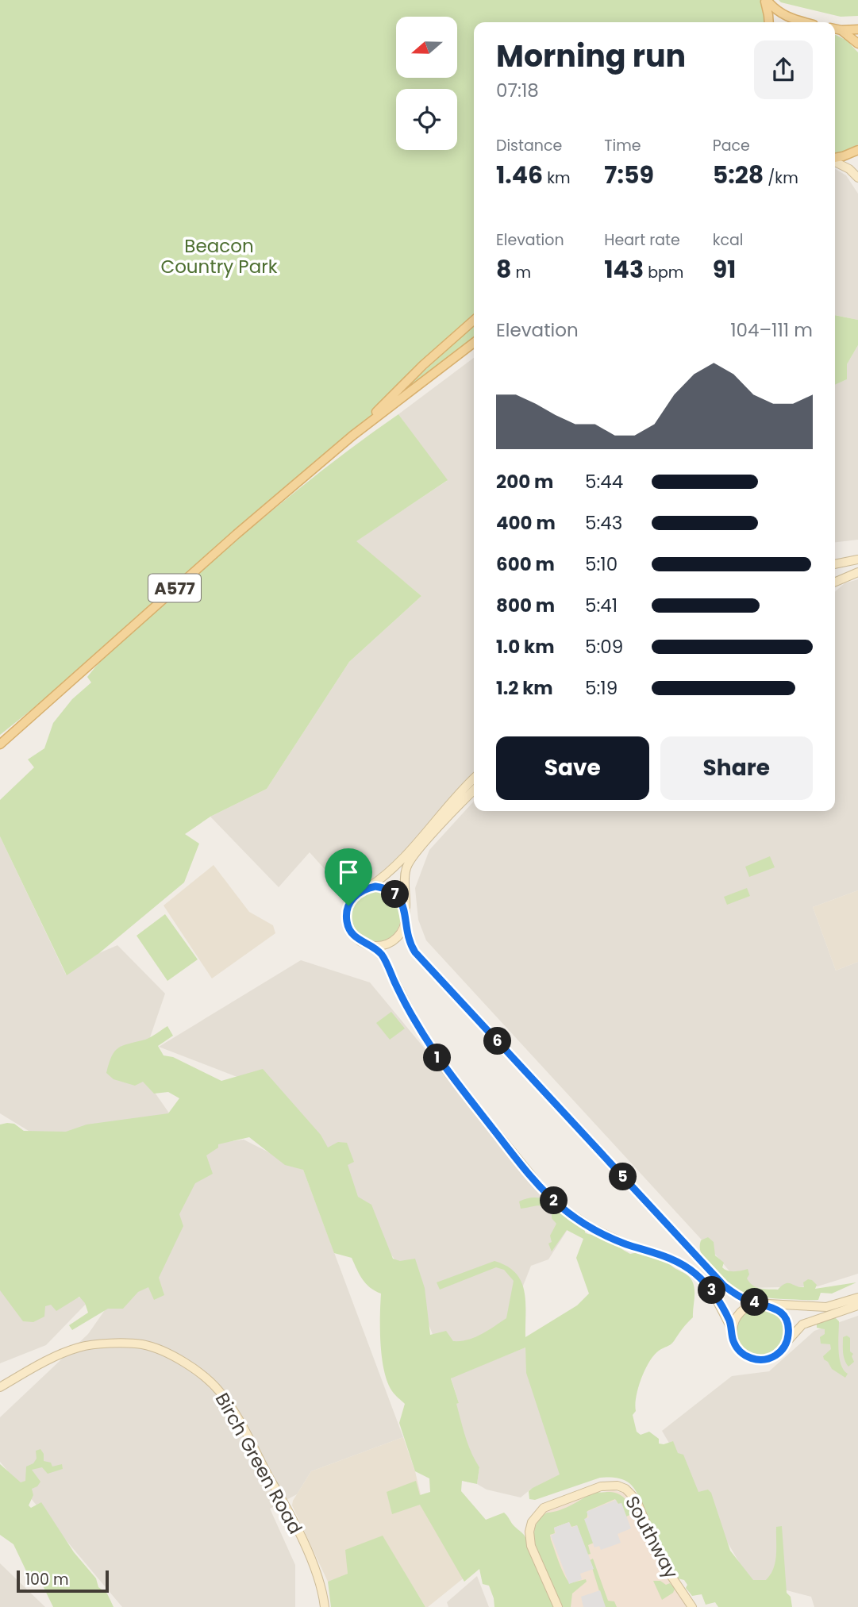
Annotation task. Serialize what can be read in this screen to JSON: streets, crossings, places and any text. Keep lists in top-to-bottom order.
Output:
{
  "streets": {
    "main road": ["A577"],
    "street": ["Birch Green Road", "Southway"]
  },
  "parks": ["Beacon Country Park"],
  "scale_bar": "100 m",
  "north": "left",
  "page": {
    "heading": ["Morning run", "07:18"],
    "stats": [
      ["Distance", "1.46 km"],
      ["Time", "7:59"],
      ["Pace", "5:28 /km"],
      ["Elevation", "8 m"],
      ["Heart rate", "143 bpm"],
      ["kcal", "91"]
    ],
    "chart": ["Elevation", "104–111 m"],
    "list": [
      {
        "name": "200 m",
        "note": "5:44"
      },
      {
        "name": "400 m",
        "note": "5:43"
      },
      {
        "name": "600 m",
        "note": "5:10"
      },
      {
        "name": "800 m",
        "note": "5:41"
      },
      {
        "name": "1.0 km",
        "note": "5:09"
      },
      {
        "name": "1.2 km",
        "note": "5:19"
      }
    ],
    "buttons": ["Save", "Share"],
    "pins": [
      "7",
      "6",
      "1",
      "5",
      "2",
      "3",
      "4"
    ],
    "scale": "100 m"
  }
}
